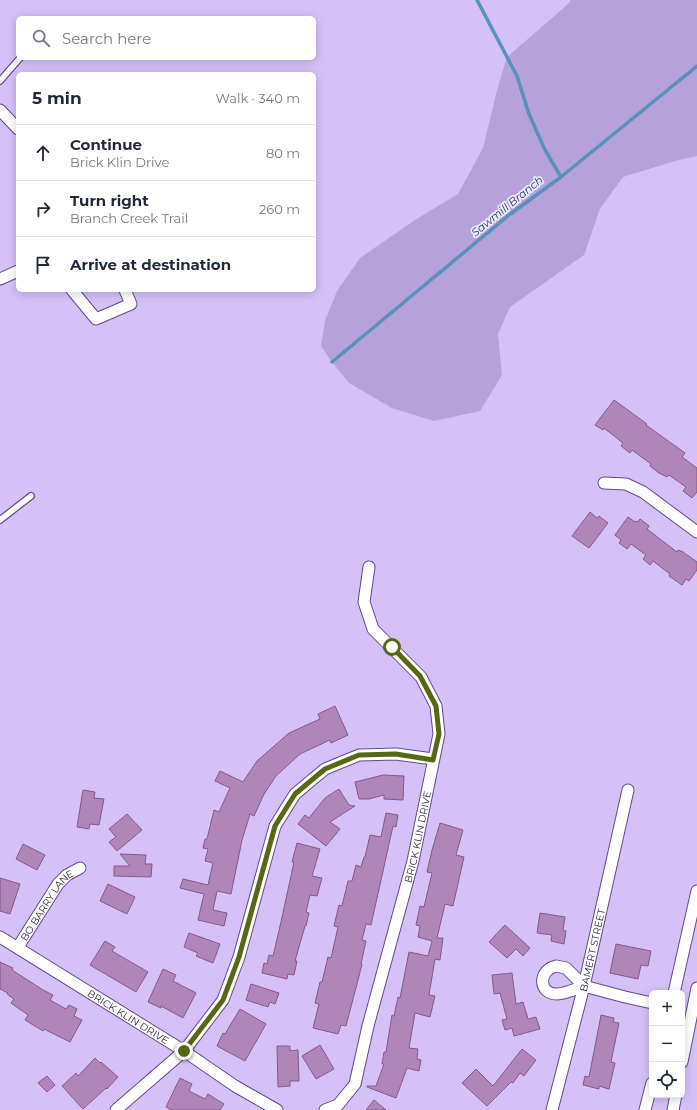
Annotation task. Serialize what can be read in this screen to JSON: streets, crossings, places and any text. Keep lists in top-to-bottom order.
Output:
{
  "streets": {
    "street": ["BRICK KLIN DRIVE", "BO BARRY LANE", "BAMERT STREET"]
  },
  "crossings": [
    ["BRICK KLIN DRIVE", "BO BARRY LANE"]
  ],
  "water": ["Sawmill Branch"],
  "page": {
    "search": "Search here",
    "heading": ["5 min", "Walk · 340 m"],
    "list": [
      ["Continue", "Brick Klin Drive", "80 m"],
      ["Turn right", "Branch Creek Trail", "260 m"],
      "Arrive at destination"
    ],
    "map_buttons": ["+", "−"]
  }
}
